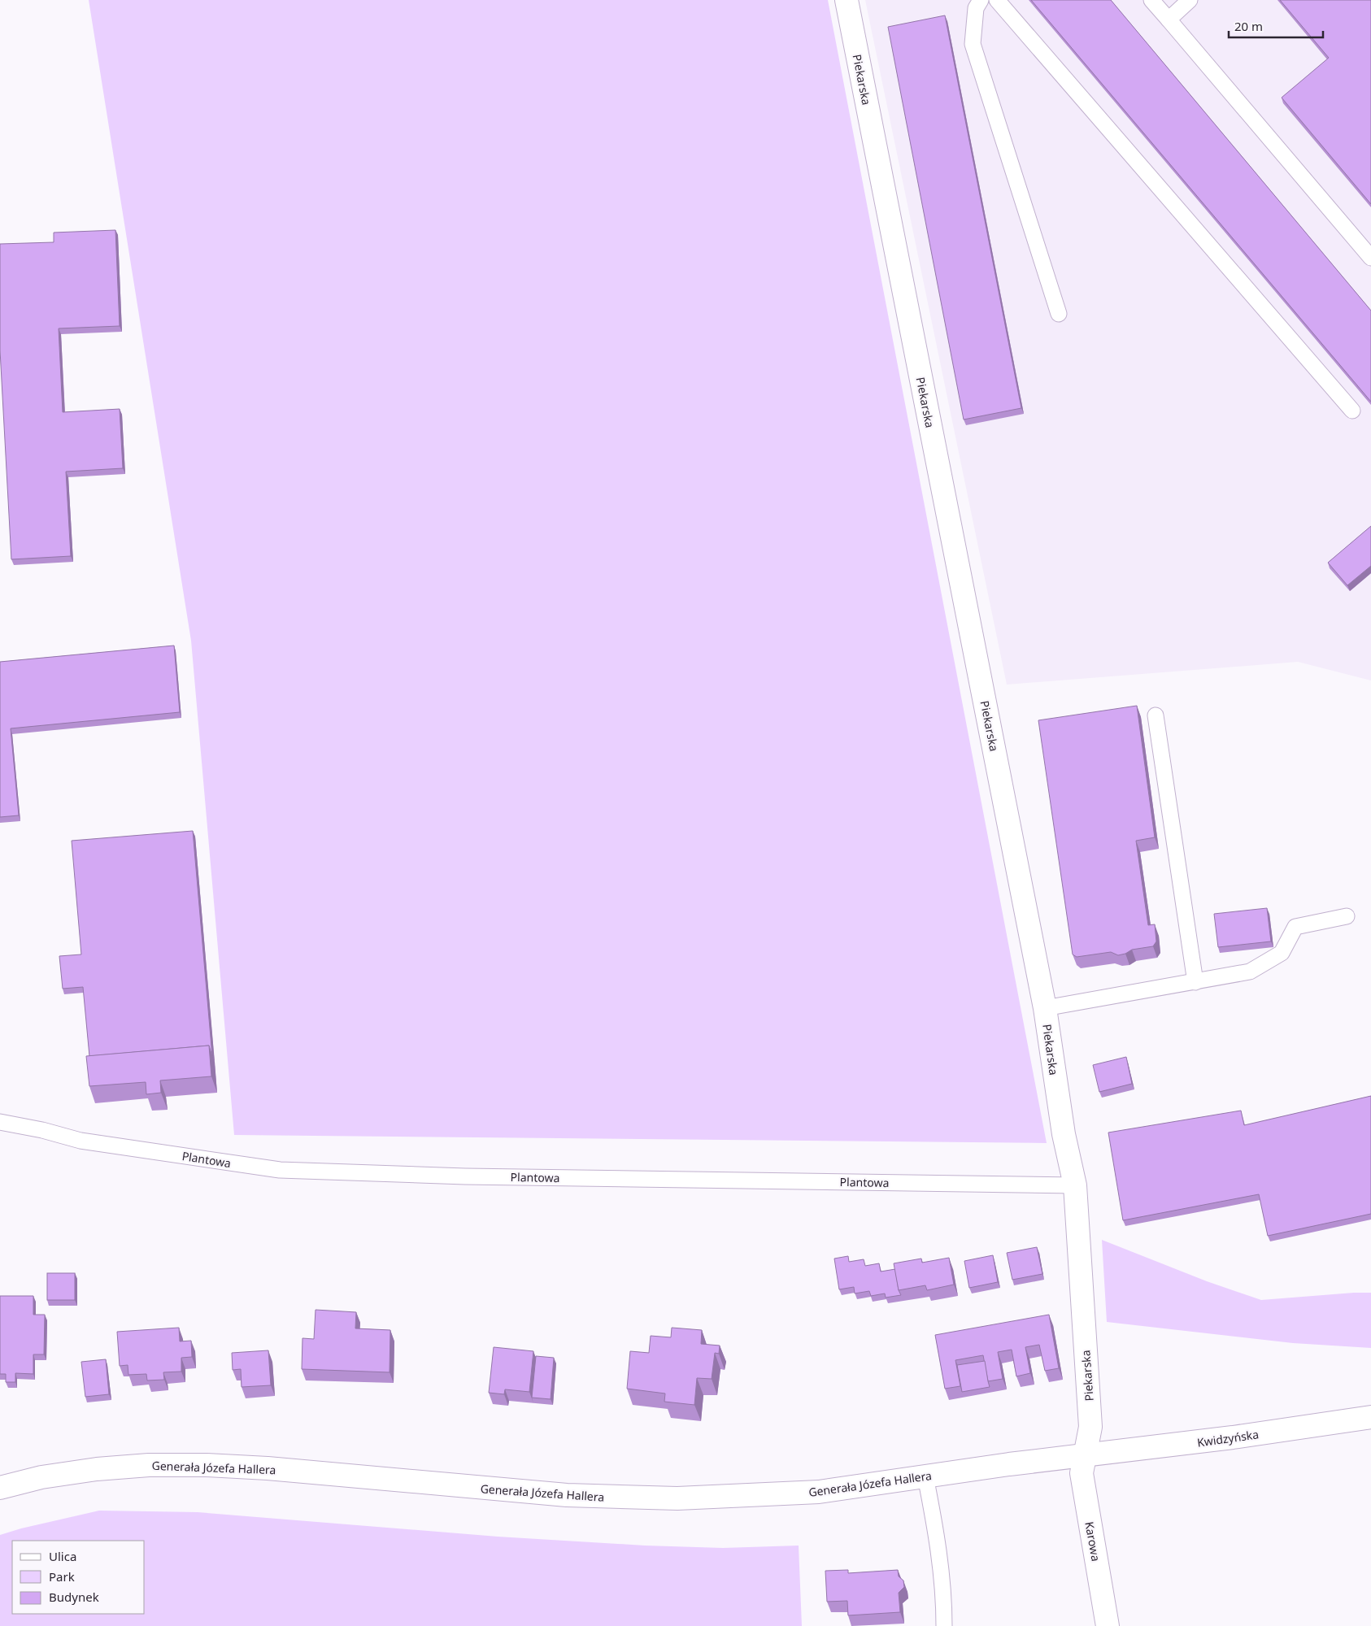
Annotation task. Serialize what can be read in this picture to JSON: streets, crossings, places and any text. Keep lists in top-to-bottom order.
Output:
{
  "streets": {
    "street": [
      "Piekarska",
      "Kwidzyńska",
      "Generała Józefa Hallera",
      "Karowa"
    ],
    "lane": ["Plantowa"]
  },
  "crossings": [
    ["Piekarska", "Plantowa"],
    ["Piekarska", "Kwidzyńska"],
    ["Piekarska", "Generała Józefa Hallera"],
    ["Piekarska", "Karowa"],
    ["Kwidzyńska", "Generała Józefa Hallera"],
    ["Kwidzyńska", "Karowa"],
    ["Generała Józefa Hallera", "Karowa"]
  ],
  "legend": ["Ulica", "Park", "Budynek"],
  "scale_bar": "20 m"
}
